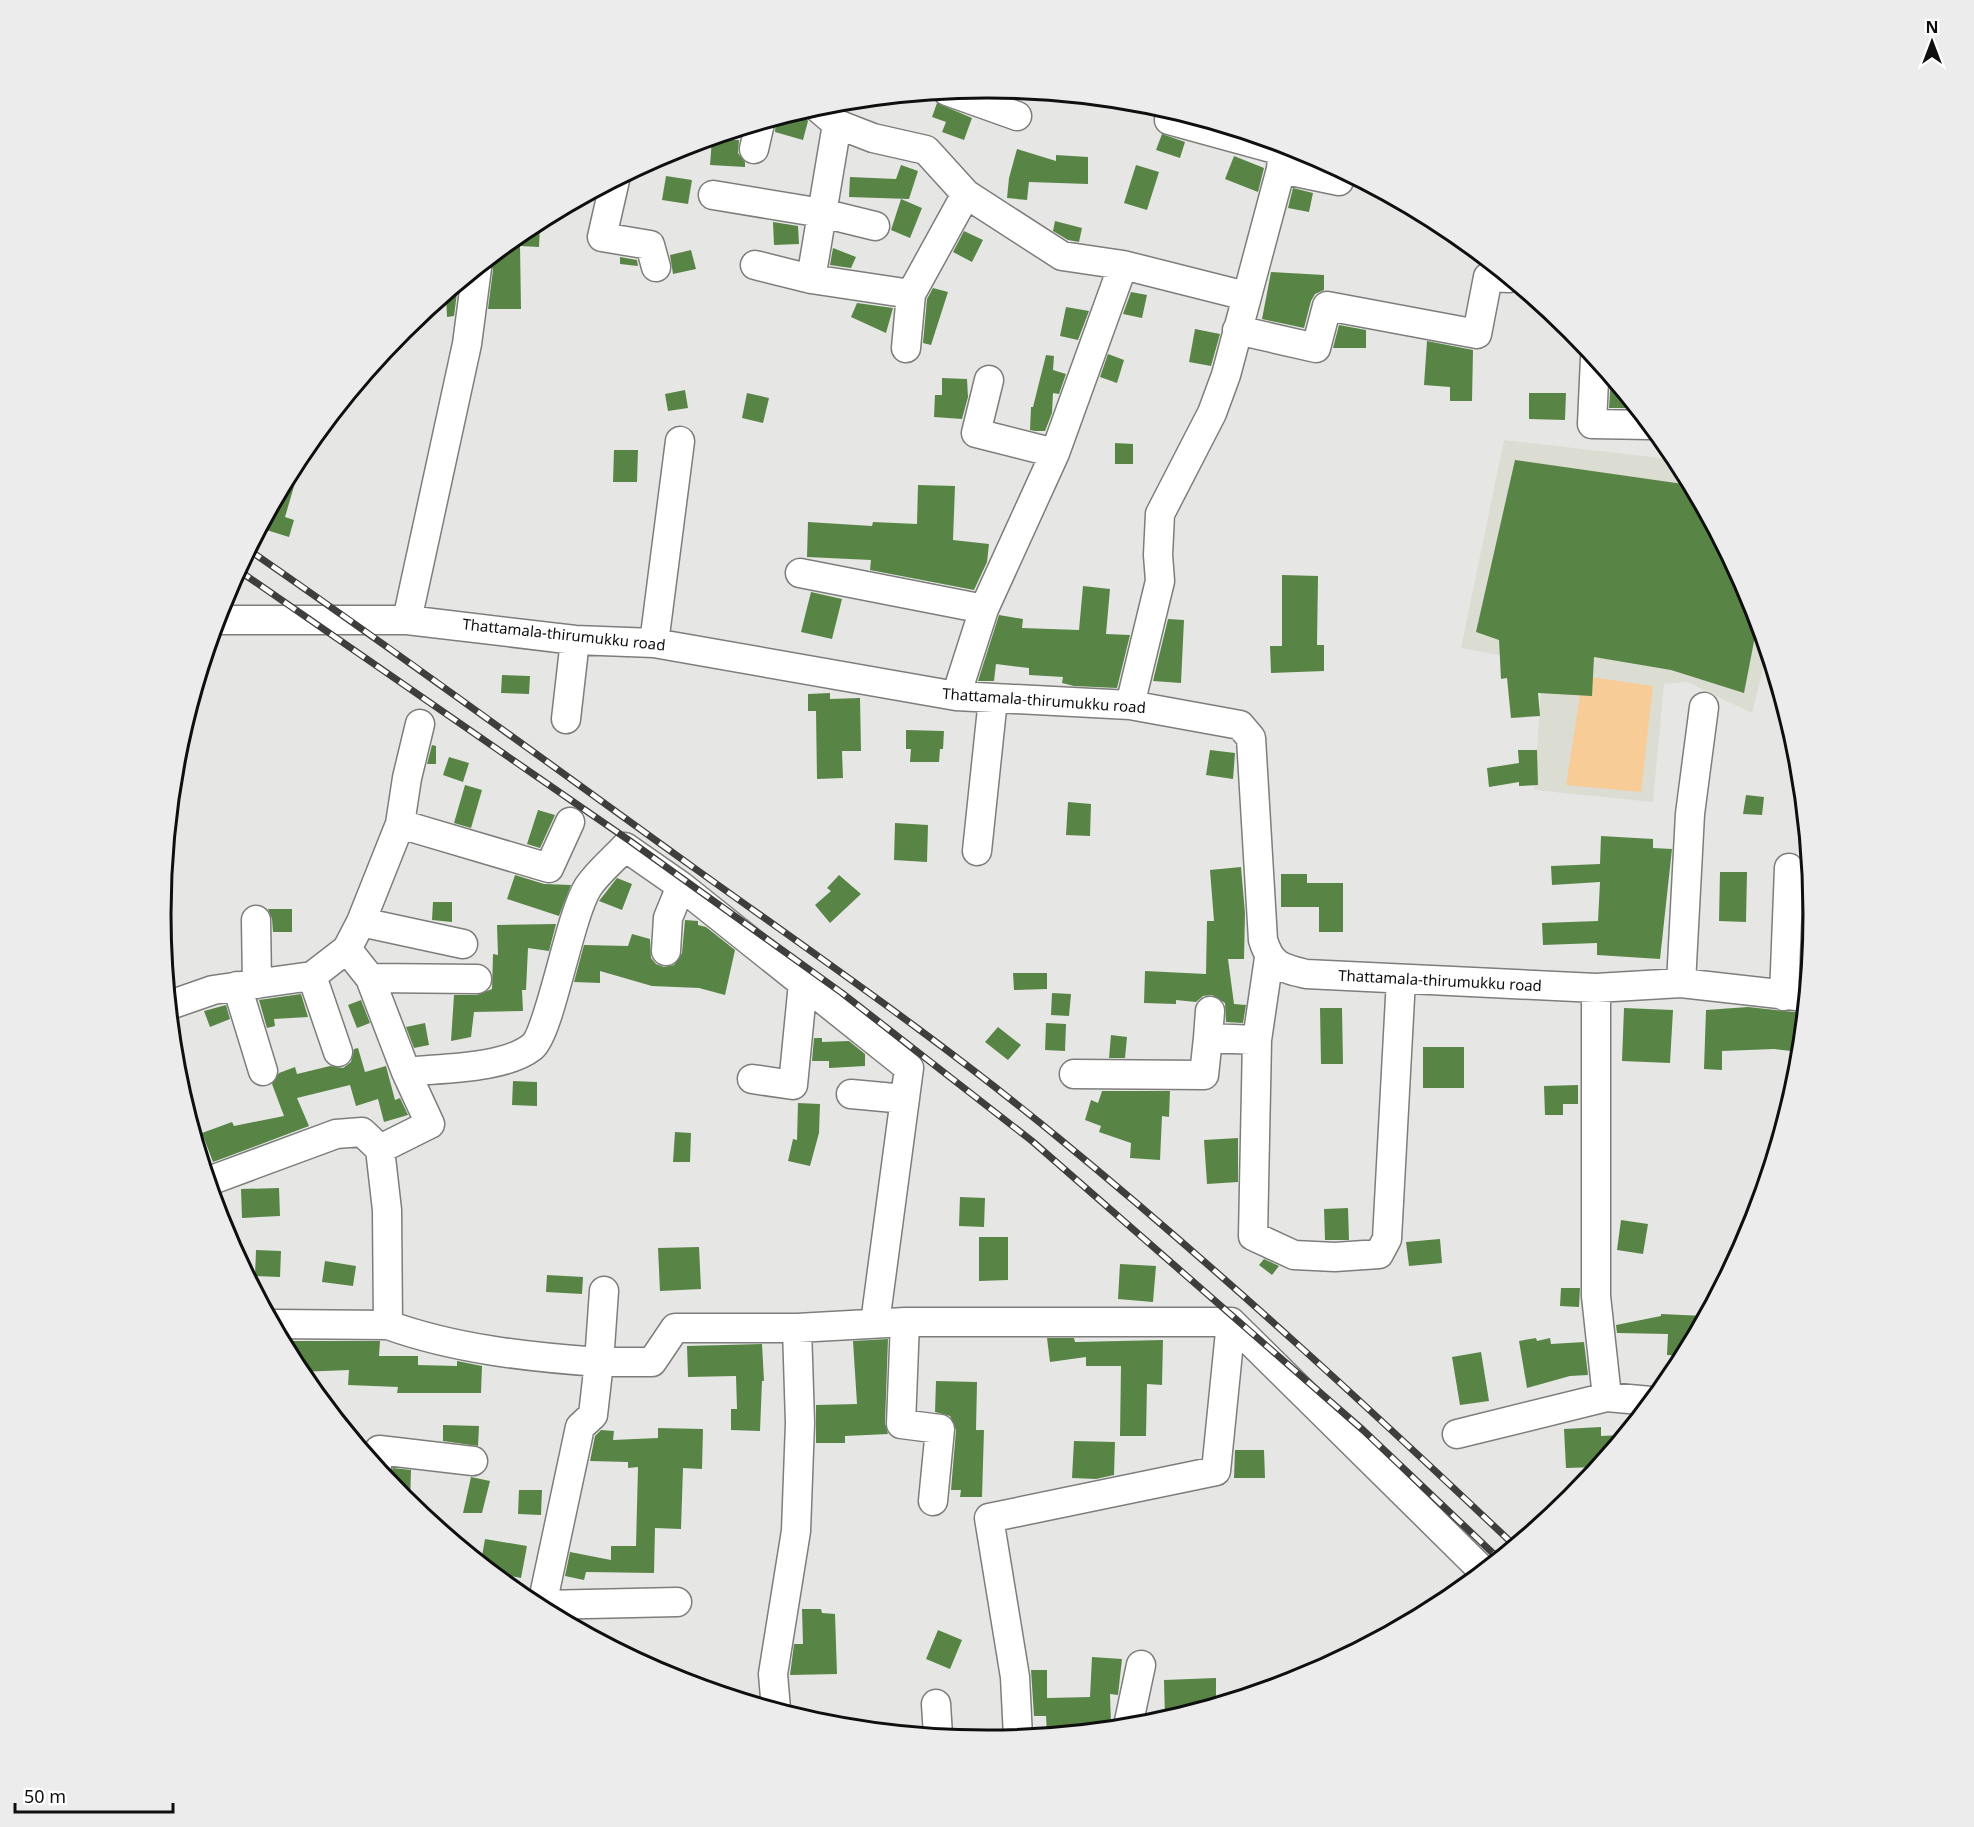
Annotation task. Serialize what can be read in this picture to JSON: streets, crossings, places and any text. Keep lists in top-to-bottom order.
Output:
{
  "streets": {
    "street": ["Thattamala-thirumukku road"]
  },
  "scale_bar": "50 m",
  "north": "top"
}
